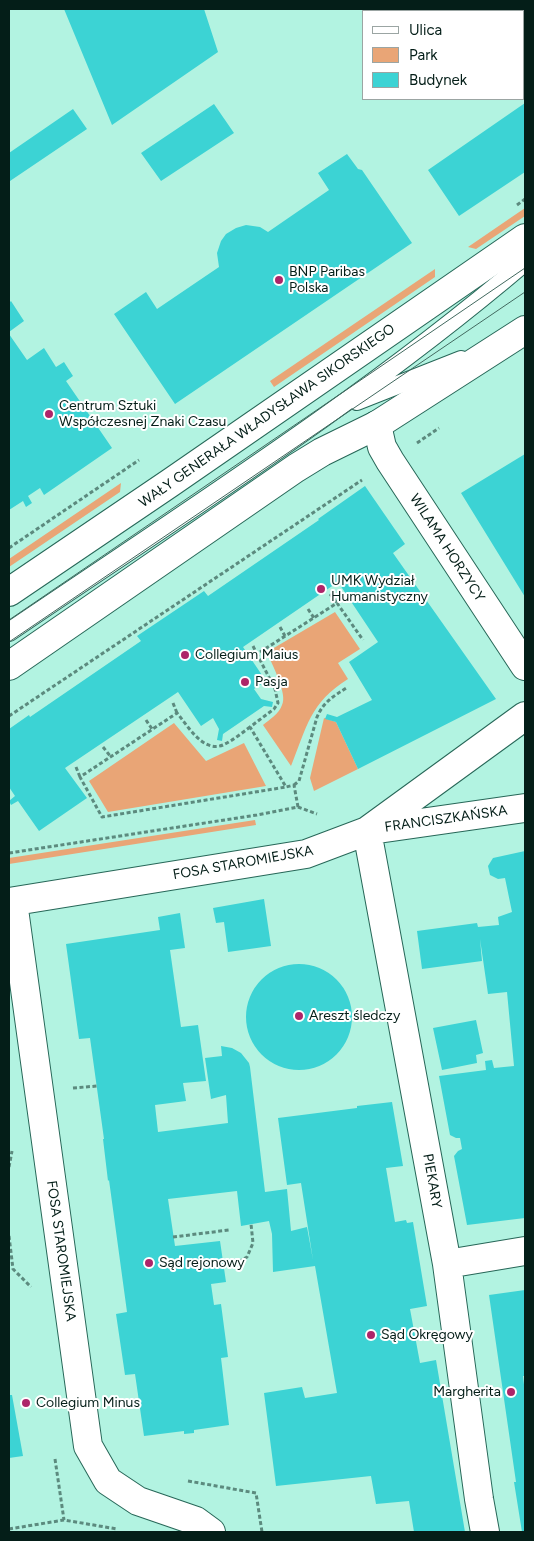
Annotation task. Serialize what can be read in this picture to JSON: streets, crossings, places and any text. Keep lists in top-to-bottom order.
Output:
{
  "streets": {
    "street": [
      "WAŁY GENERAŁA WŁADYSŁAWA SIKORSKIEGO",
      "WILAMA HORZYCY",
      "FRANCISZKAŃSKA",
      "FOSA STAROMIEJSKA",
      "PIEKARY"
    ]
  },
  "crossings": [
    ["FRANCISZKAŃSKA", "FOSA STAROMIEJSKA"],
    ["FRANCISZKAŃSKA", "PIEKARY"],
    ["FOSA STAROMIEJSKA", "PIEKARY"]
  ],
  "places": [
    "BNP Paribas Polska",
    "Centrum Sztuki Współczesnej Znaki Czasu",
    "UMK Wydział Humanistyczny",
    "Collegium Maius",
    "Pasja",
    "Areszt śledczy",
    "Sąd rejonowy",
    "Sąd Okręgowy",
    "Margherita",
    "Collegium Minus"
  ],
  "legend": ["Ulica", "Park", "Budynek"]
}
